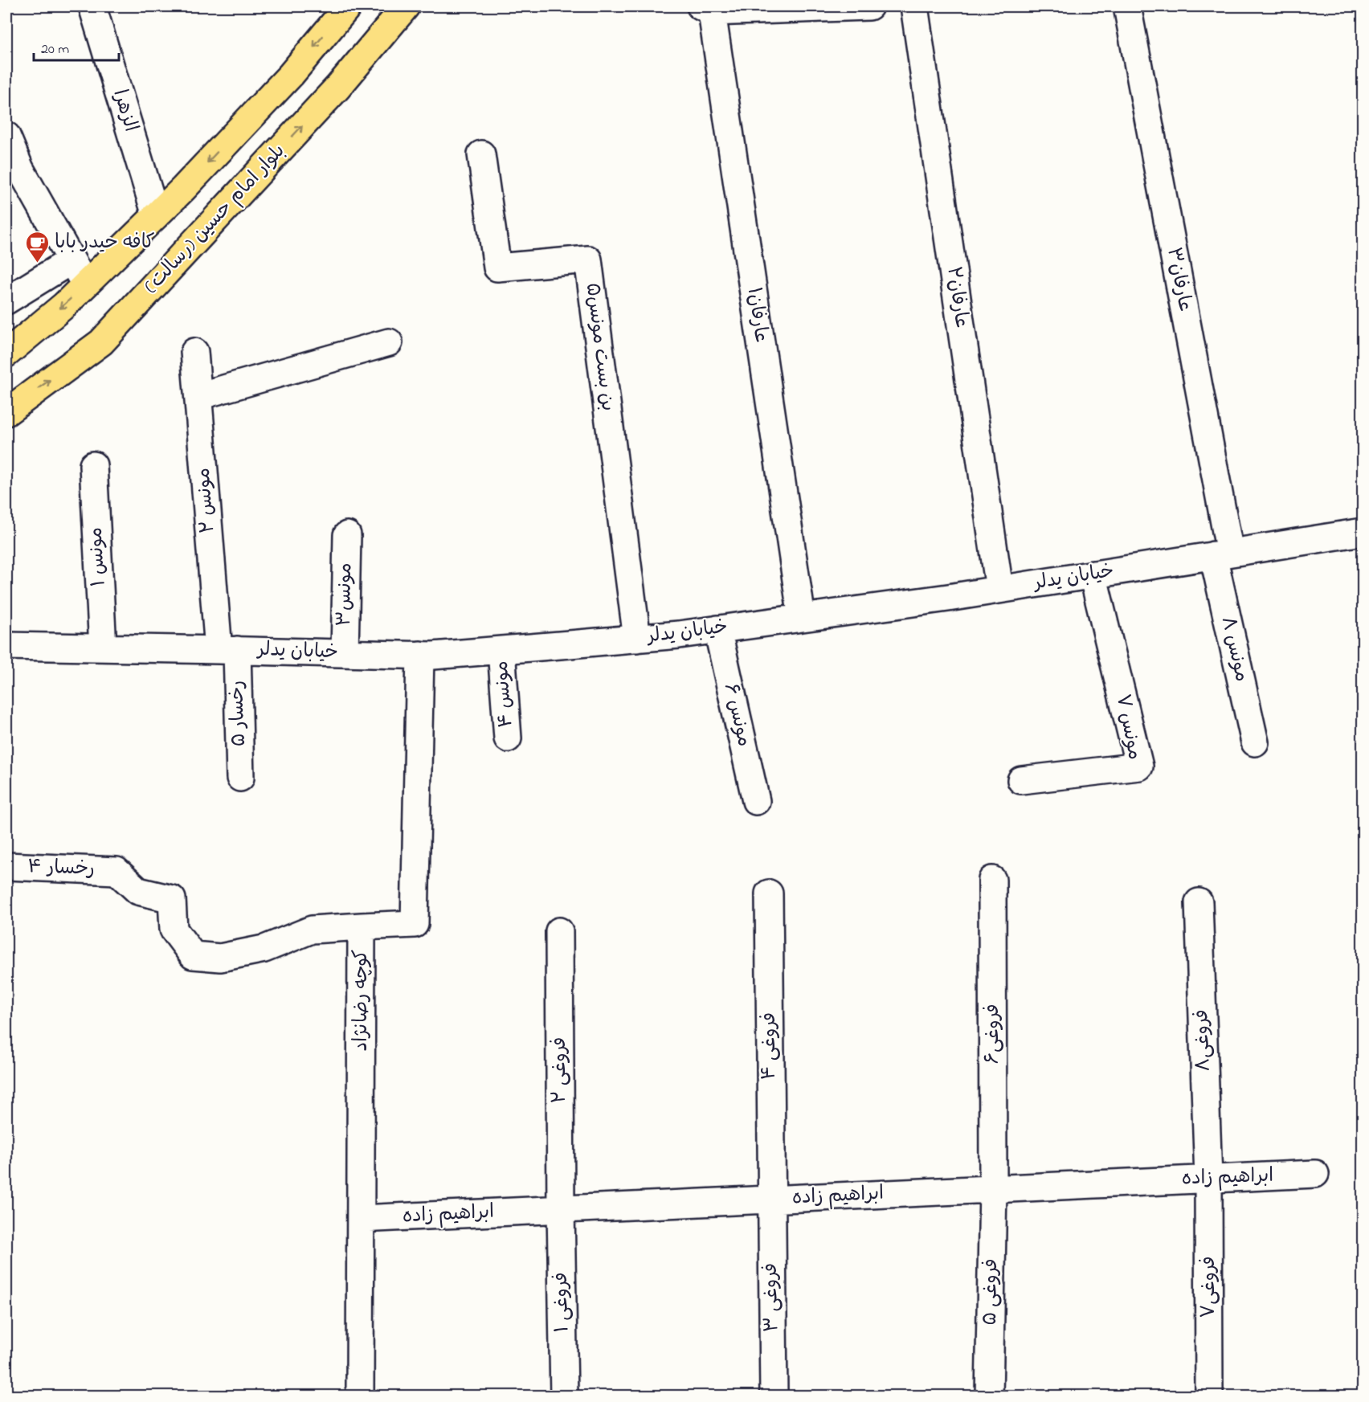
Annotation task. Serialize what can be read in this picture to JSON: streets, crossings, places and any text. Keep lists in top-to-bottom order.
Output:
{
  "streets": {
    "main road": ["بلوار امام حسین (رسالت)"],
    "street": [
      "الزهرا",
      "عارفان۳",
      "عارفان۲",
      "عارفان۱",
      "بن بست مونس۵",
      "مونس ۲",
      "مونس ۱",
      "خیابان یدلر",
      "مونس۳",
      "مونس ۸",
      "مونس ۴",
      "رخسار ۵",
      "مونس ۶",
      "مونس ۷",
      "رخسار ۴",
      "کوچه رضانژاد",
      "فروغی۶",
      "فروغی۸",
      "فروغی ۴",
      "فروغی ۲",
      "ابراهیم زاده",
      "فروغی۷",
      "فروغی ۵",
      "فروغی ۳",
      "فروغی ۱"
    ]
  },
  "crossings": [
    ["عارفان۳", "خیابان یدلر"],
    ["عارفان۳", "مونس ۸"],
    ["عارفان۲", "خیابان یدلر"],
    ["عارفان۱", "خیابان یدلر"],
    ["بن بست مونس۵", "خیابان یدلر"],
    ["مونس ۲", "خیابان یدلر"],
    ["مونس ۲", "رخسار ۵"],
    ["مونس ۱", "خیابان یدلر"],
    ["خیابان یدلر", "مونس۳"],
    ["خیابان یدلر", "مونس ۸"],
    ["خیابان یدلر", "مونس ۴"],
    ["خیابان یدلر", "رخسار ۵"],
    ["خیابان یدلر", "مونس ۶"],
    ["خیابان یدلر", "مونس ۷"],
    ["خیابان یدلر", "کوچه رضانژاد"],
    ["رخسار ۴", "کوچه رضانژاد"],
    ["کوچه رضانژاد", "ابراهیم زاده"],
    ["فروغی۶", "ابراهیم زاده"],
    ["فروغی۶", "فروغی ۵"],
    ["فروغی۸", "ابراهیم زاده"],
    ["فروغی۸", "فروغی۷"],
    ["فروغی ۴", "ابراهیم زاده"],
    ["فروغی ۴", "فروغی ۳"],
    ["فروغی ۲", "ابراهیم زاده"],
    ["فروغی ۲", "فروغی ۱"],
    ["ابراهیم زاده", "فروغی۷"],
    ["ابراهیم زاده", "فروغی ۵"],
    ["ابراهیم زاده", "فروغی ۳"],
    ["ابراهیم زاده", "فروغی ۱"]
  ],
  "places": {
    "cafe": ["کافه حیدر بابا"]
  },
  "scale_bar": "20 m"
}
